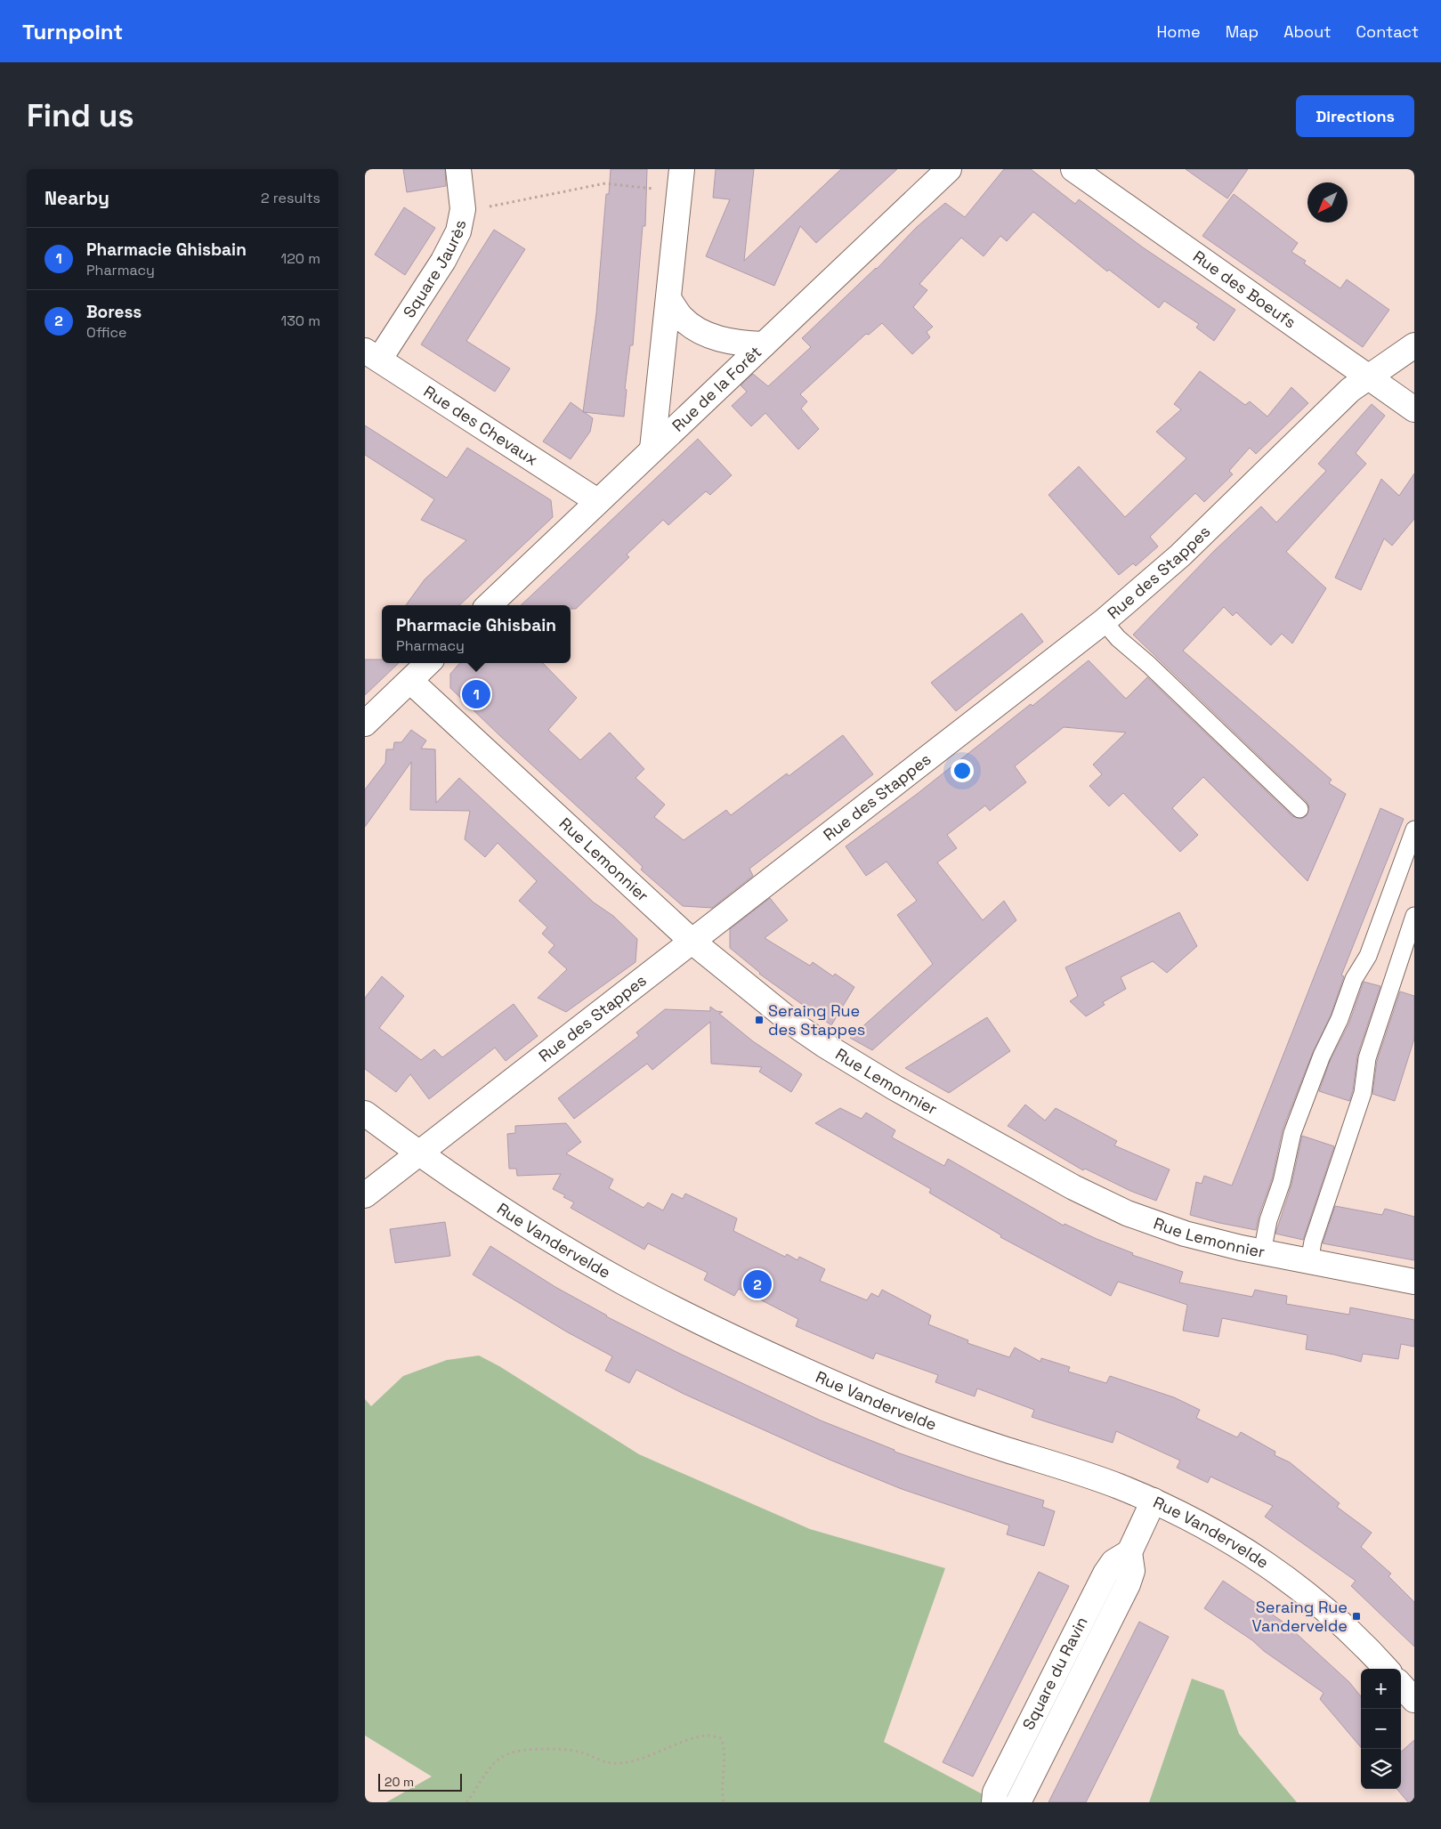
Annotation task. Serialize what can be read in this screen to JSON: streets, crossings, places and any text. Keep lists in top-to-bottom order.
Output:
{
  "streets": {
    "street": [
      "Square Jaurès",
      "Rue des Boeufs",
      "Rue de la Forêt",
      "Rue des Chevaux",
      "Rue des Stappes",
      "Rue Lemonnier",
      "Rue Vandervelde",
      "Square du Ravin"
    ]
  },
  "crossings": [
    ["Square Jaurès", "Rue des Chevaux"],
    ["Rue des Boeufs", "Rue des Stappes"],
    ["Rue de la Forêt", "Rue des Chevaux"],
    ["Rue des Stappes", "Rue Lemonnier"],
    ["Rue des Stappes", "Rue Vandervelde"],
    ["Rue Vandervelde", "Square du Ravin"]
  ],
  "places": {
    "transit": ["Seraing Rue des Stappes", "Seraing Rue Vandervelde"]
  },
  "scale_bar": "20 m",
  "north": "bottom left",
  "page": {
    "header": "Turnpoint",
    "nav": [
      "Home",
      "Map",
      "About",
      "Contact"
    ],
    "buttons": "Directions",
    "title": "Find us",
    "heading": ["Nearby", "2 results"],
    "list": [
      {
        "mark": "1",
        "name": "Pharmacie Ghisbain",
        "note": "Pharmacy",
        "value": "120 m"
      },
      {
        "mark": "2",
        "name": "Boress",
        "note": "Office",
        "value": "130 m"
      }
    ],
    "popup": ["Pharmacie Ghisbain", "Pharmacy"],
    "pins": ["1", "2"],
    "map_buttons": ["+", "−"],
    "scale": "20 m"
  }
}
